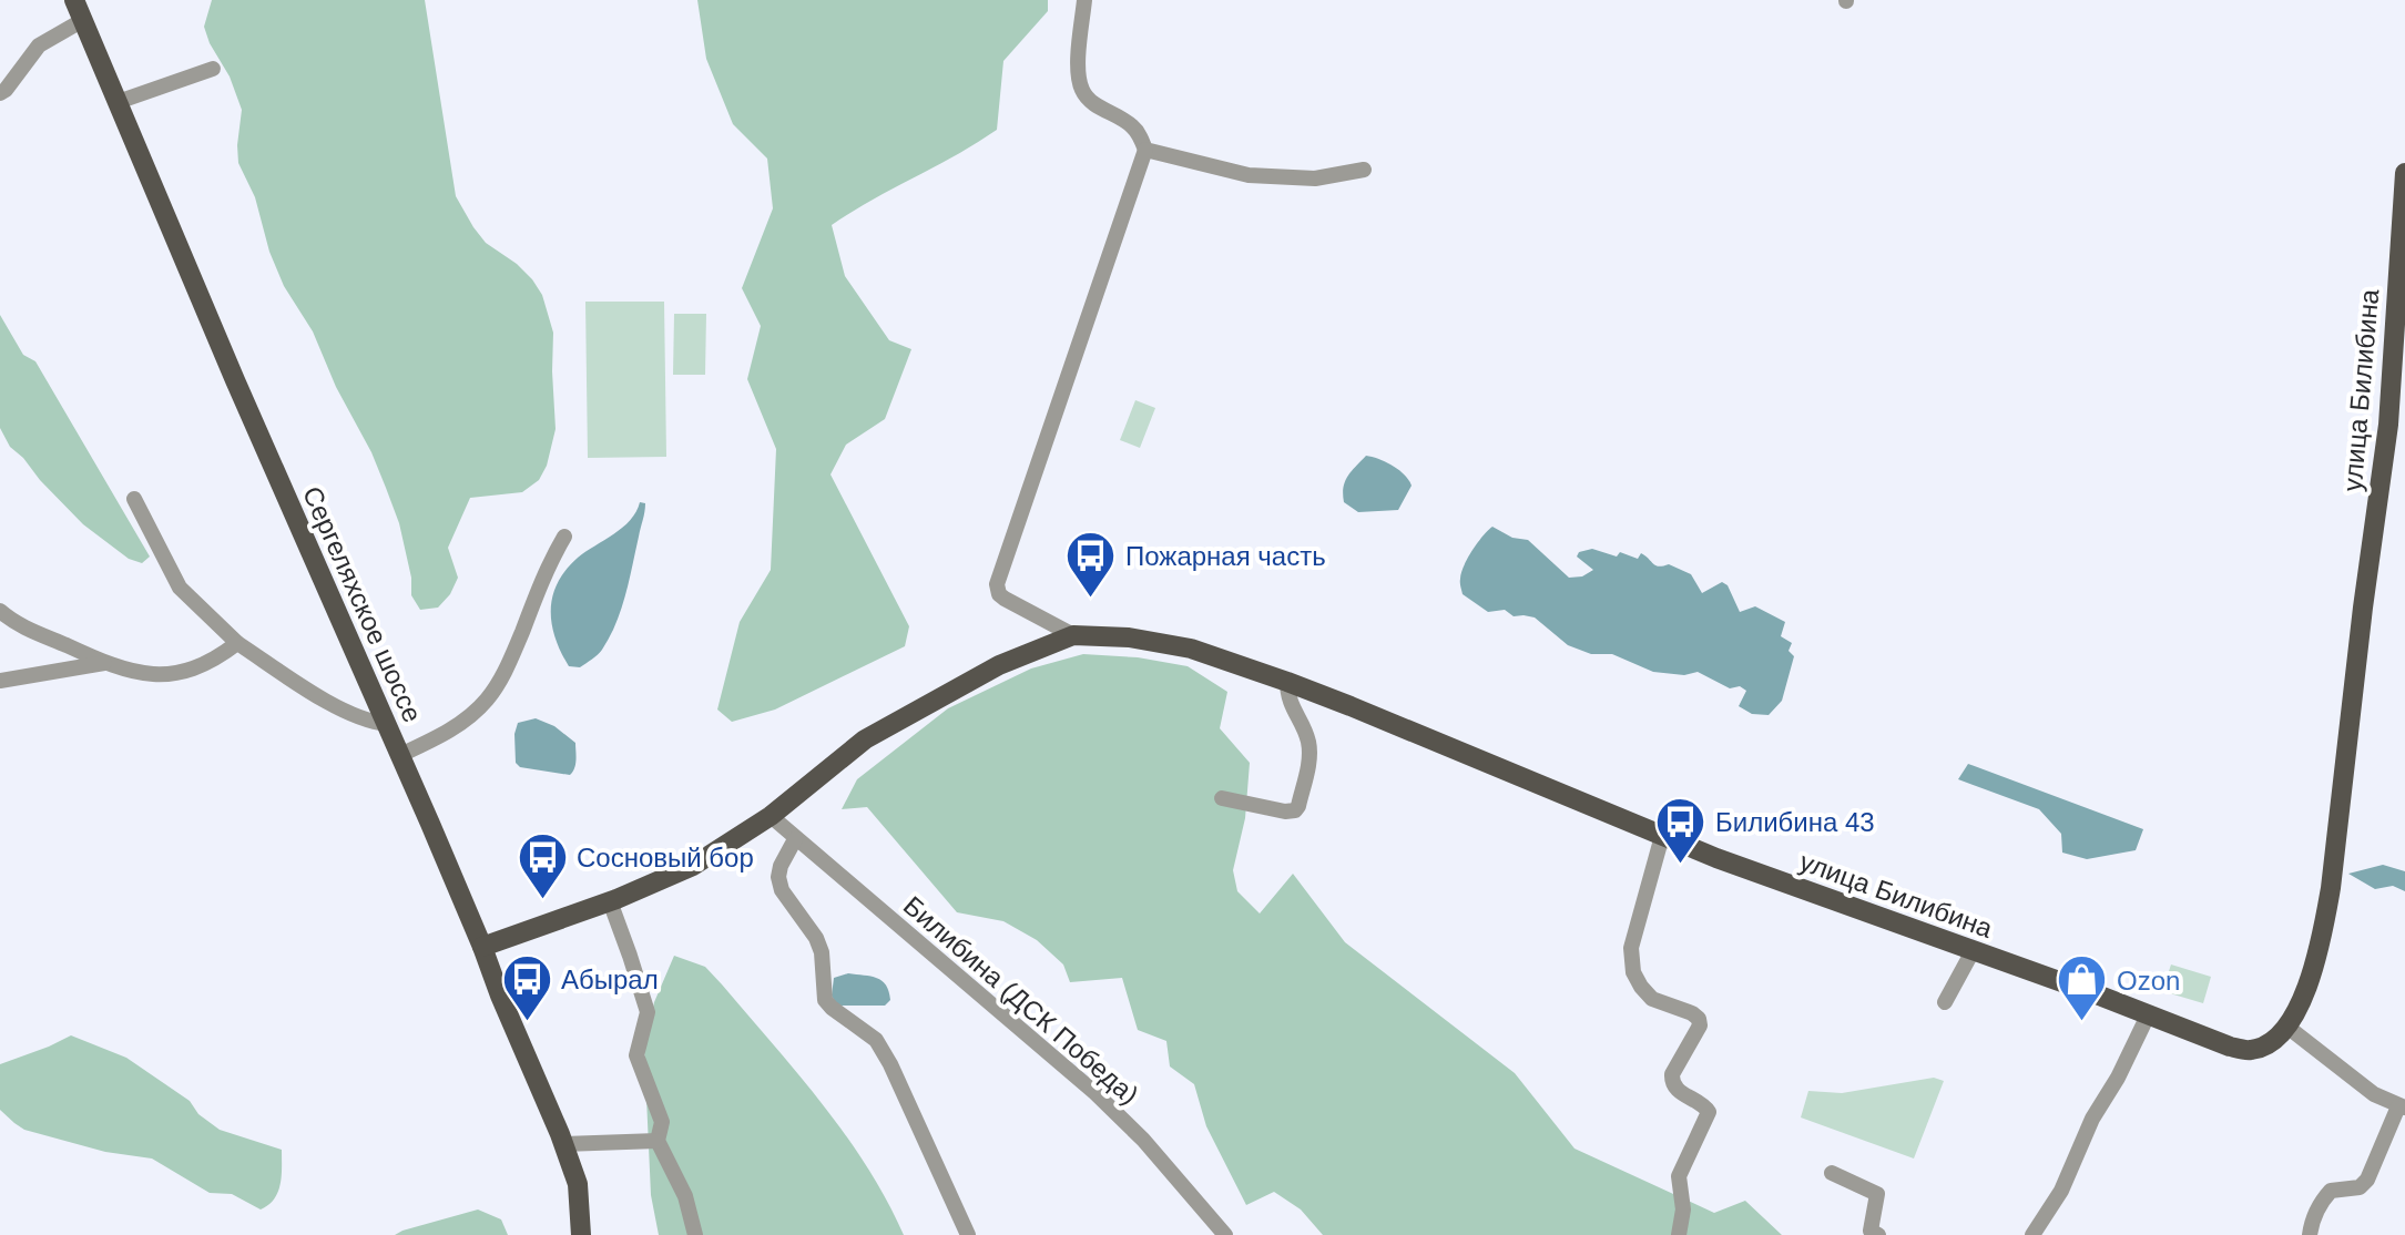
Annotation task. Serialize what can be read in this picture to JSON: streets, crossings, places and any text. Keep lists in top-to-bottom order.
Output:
{
  "streets": {
    "main road": ["улица Билибина", "Сергеляхское шоссе"],
    "street": ["Билибина (ДСК Победа)"]
  },
  "crossings": [
    ["улица Билибина", "Сергеляхское шоссе"],
    ["улица Билибина", "Билибина (ДСК Победа)"]
  ],
  "places": {
    "bus stop": [
      "Пожарная часть",
      "Билибина 43",
      "Сосновый бор",
      "Абырал"
    ],
    "shop": ["Ozon"]
  }
}
